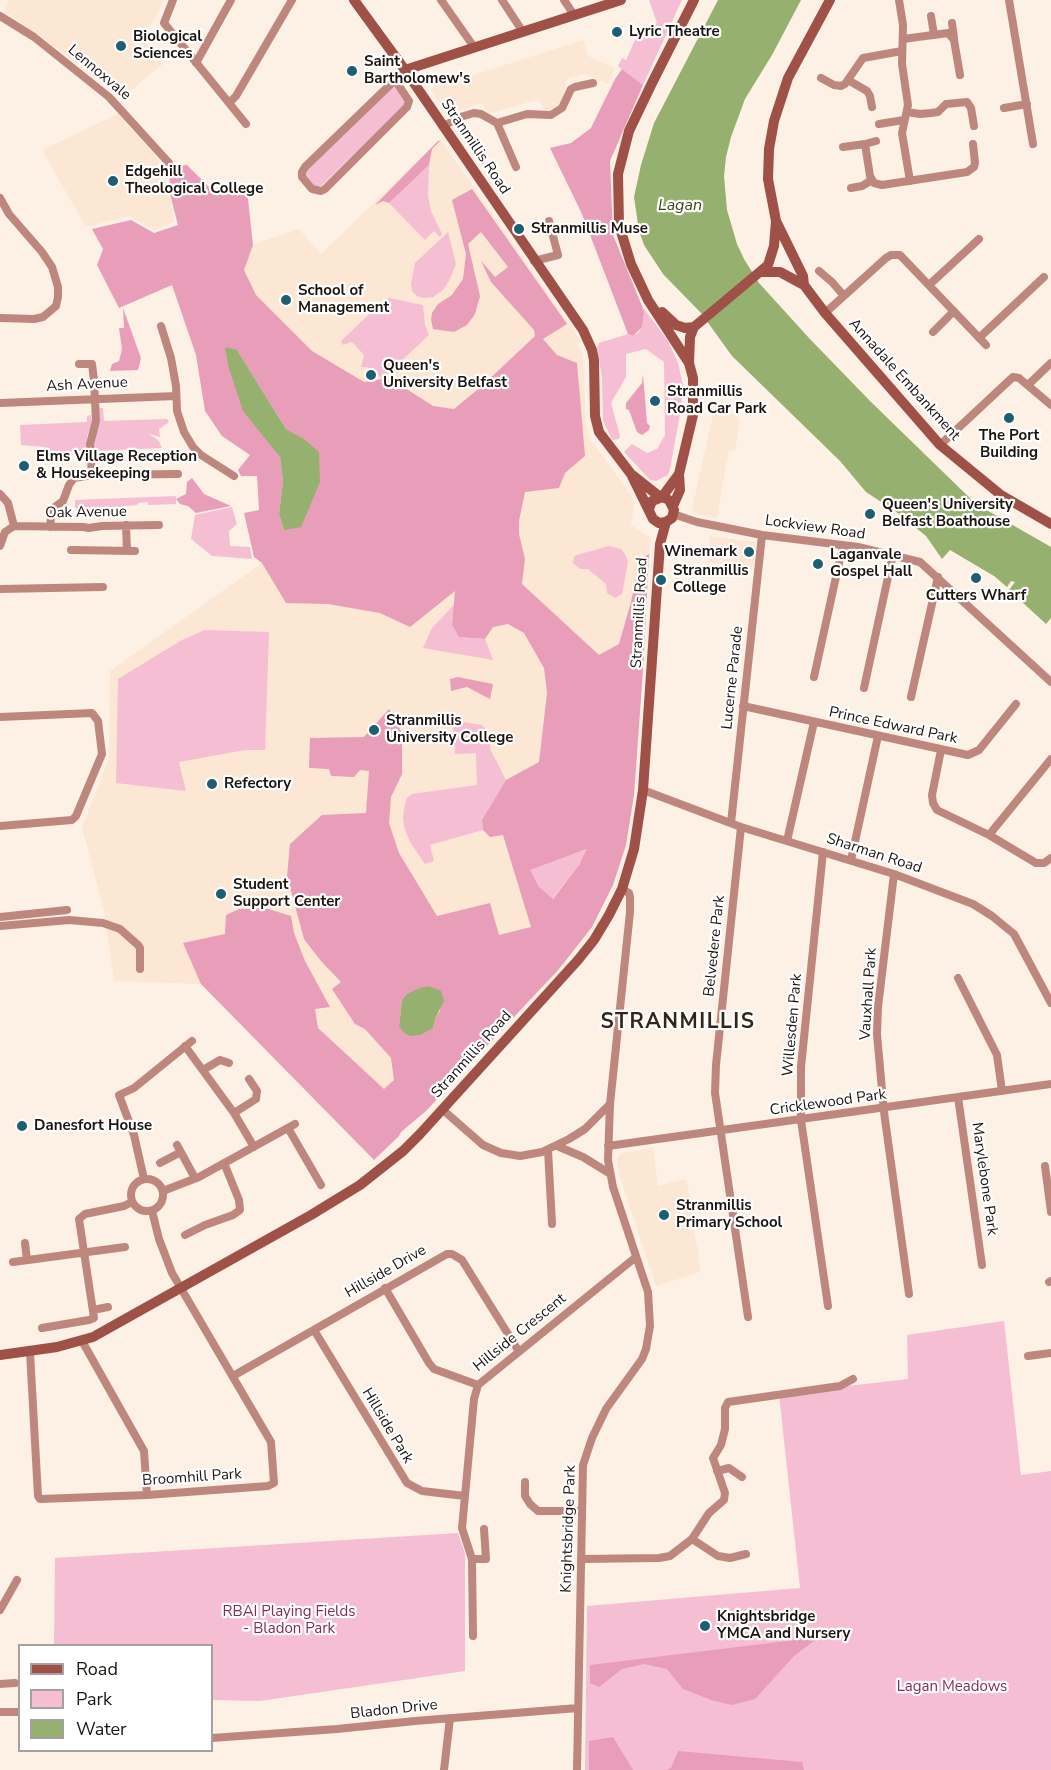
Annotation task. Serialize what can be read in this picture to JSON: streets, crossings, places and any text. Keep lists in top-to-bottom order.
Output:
{
  "streets": {
    "street": [
      "Lennoxvale",
      "Stranmillis Road",
      "Annadale Embankment",
      "Ash Avenue",
      "Oak Avenue",
      "Lockview Road",
      "Lucerne Parade",
      "Prince Edward Park",
      "Sharman Road",
      "Belvedere Park",
      "Vauxhall Park",
      "Willesden Park",
      "Cricklewood Park",
      "Marylebone Park",
      "Hillside Drive",
      "Hillside Crescent",
      "Hillside Park",
      "Broomhill Park",
      "Knightsbridge Park",
      "Bladon Drive"
    ]
  },
  "crossings": [
    ["Stranmillis Road", "Lockview Road"],
    ["Stranmillis Road", "Sharman Road"],
    ["Stranmillis Road", "Broomhill Park"],
    ["Stranmillis Road", "Knightsbridge Park"],
    ["Lockview Road", "Lucerne Parade"],
    ["Lucerne Parade", "Prince Edward Park"],
    ["Lucerne Parade", "Sharman Road"],
    ["Sharman Road", "Belvedere Park"],
    ["Sharman Road", "Vauxhall Park"],
    ["Sharman Road", "Willesden Park"],
    ["Belvedere Park", "Cricklewood Park"],
    ["Vauxhall Park", "Cricklewood Park"],
    ["Willesden Park", "Cricklewood Park"],
    ["Cricklewood Park", "Marylebone Park"],
    ["Cricklewood Park", "Knightsbridge Park"],
    ["Hillside Drive", "Hillside Crescent"],
    ["Hillside Drive", "Hillside Park"],
    ["Hillside Drive", "Broomhill Park"],
    ["Hillside Crescent", "Hillside Park"],
    ["Hillside Crescent", "Knightsbridge Park"],
    ["Knightsbridge Park", "Bladon Drive"]
  ],
  "districts": ["STRANMILLIS"],
  "water": ["Lagan"],
  "parks": ["RBAI Playing Fields - Bladon Park", "Lagan Meadows"],
  "places": [
    "Lyric Theatre",
    "Biological Sciences",
    "Saint Bartholomew's",
    "Edgehill Theological College",
    "Stranmillis Muse",
    "School of Management",
    "Queen's University Belfast",
    "Stranmillis Road Car Park",
    "The Port Building",
    "Elms Village Reception & Housekeeping",
    "Queen's University Belfast Boathouse",
    "Winemark",
    "Laganvale Gospel Hall",
    "Cutters Wharf",
    "Stranmillis College",
    "Stranmillis University College",
    "Refectory",
    "Student Support Center",
    "Danesfort House",
    "Stranmillis Primary School",
    "Knightsbridge YMCA and Nursery"
  ],
  "legend": ["Road", "Park", "Water"]
}
